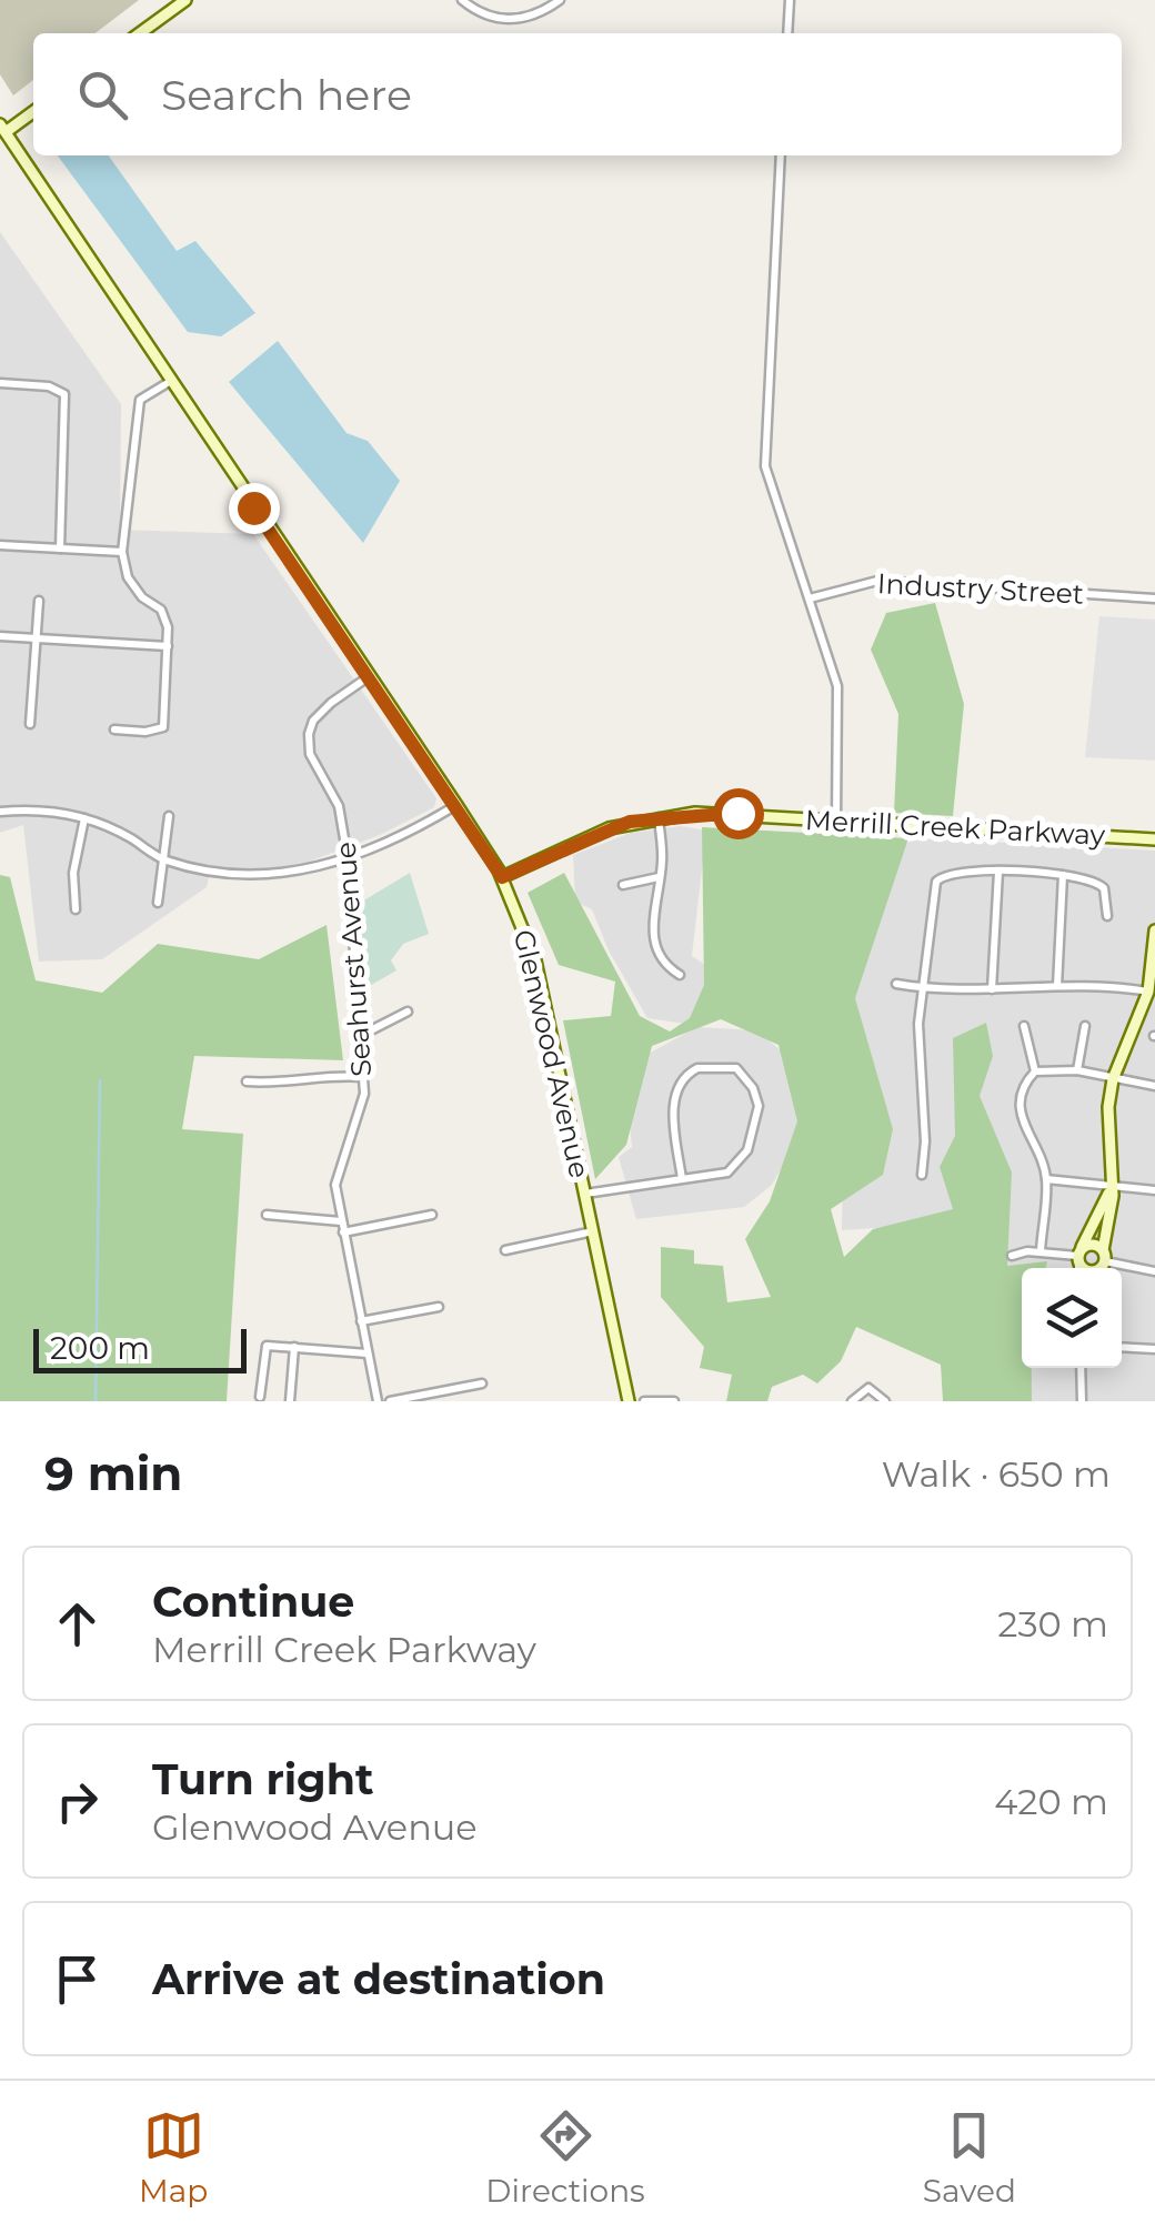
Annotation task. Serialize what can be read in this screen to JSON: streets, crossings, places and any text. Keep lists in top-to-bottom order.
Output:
{
  "streets": {
    "street": [
      "Industry Street",
      "Merrill Creek Parkway",
      "Seahurst Avenue",
      "Glenwood Avenue"
    ]
  },
  "crossings": [
    ["Merrill Creek Parkway", "Glenwood Avenue"],
    ["Seahurst Avenue", "Glenwood Avenue"]
  ],
  "scale_bar": "200 m",
  "page": {
    "search": "Search here",
    "scale": "200 m",
    "heading": ["9 min", "Walk · 650 m"],
    "list": [
      ["Continue", "Merrill Creek Parkway", "230 m"],
      ["Turn right", "Glenwood Avenue", "420 m"],
      "Arrive at destination"
    ],
    "nav": ["Map", "Directions", "Saved"]
  }
}
